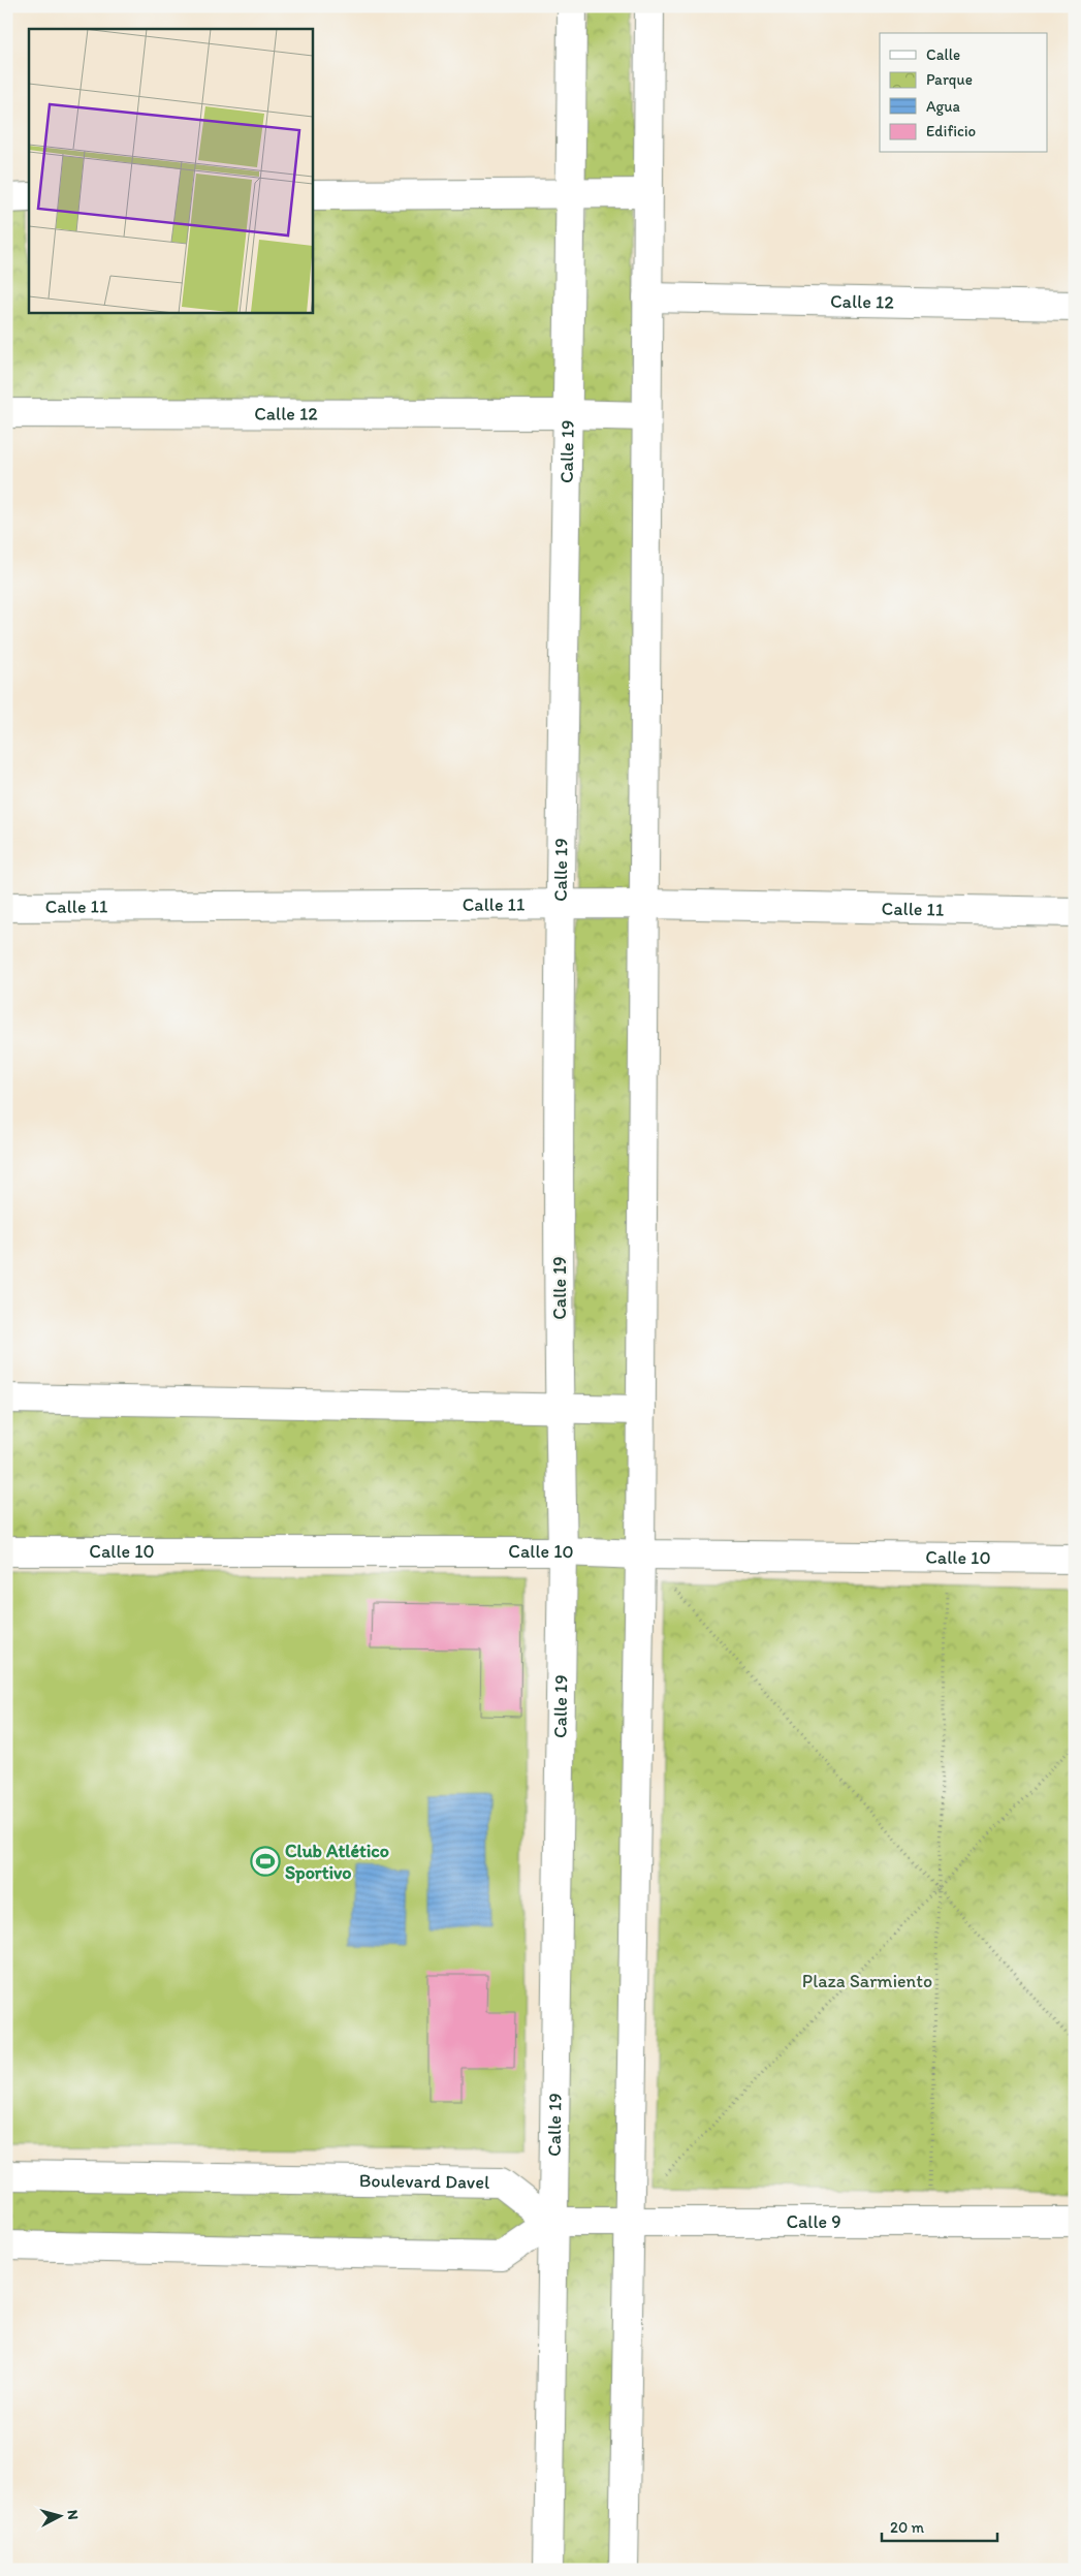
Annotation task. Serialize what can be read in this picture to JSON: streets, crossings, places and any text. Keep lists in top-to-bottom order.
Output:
{
  "streets": {
    "street": [
      "Calle 12",
      "Calle 19",
      "Calle 11",
      "Calle 10",
      "Boulevard Davel",
      "Calle 9"
    ]
  },
  "crossings": [
    ["Calle 12", "Calle 19"],
    ["Calle 19", "Calle 11"],
    ["Calle 19", "Calle 10"],
    ["Calle 19", "Boulevard Davel"],
    ["Calle 19", "Calle 9"],
    ["Boulevard Davel", "Calle 9"]
  ],
  "parks": ["Plaza Sarmiento"],
  "places": {
    "sports": ["Club Atlético Sportivo"]
  },
  "legend": [
    "Calle",
    "Parque",
    "Agua",
    "Edificio"
  ],
  "scale_bar": "20 m",
  "north": "right"
}
